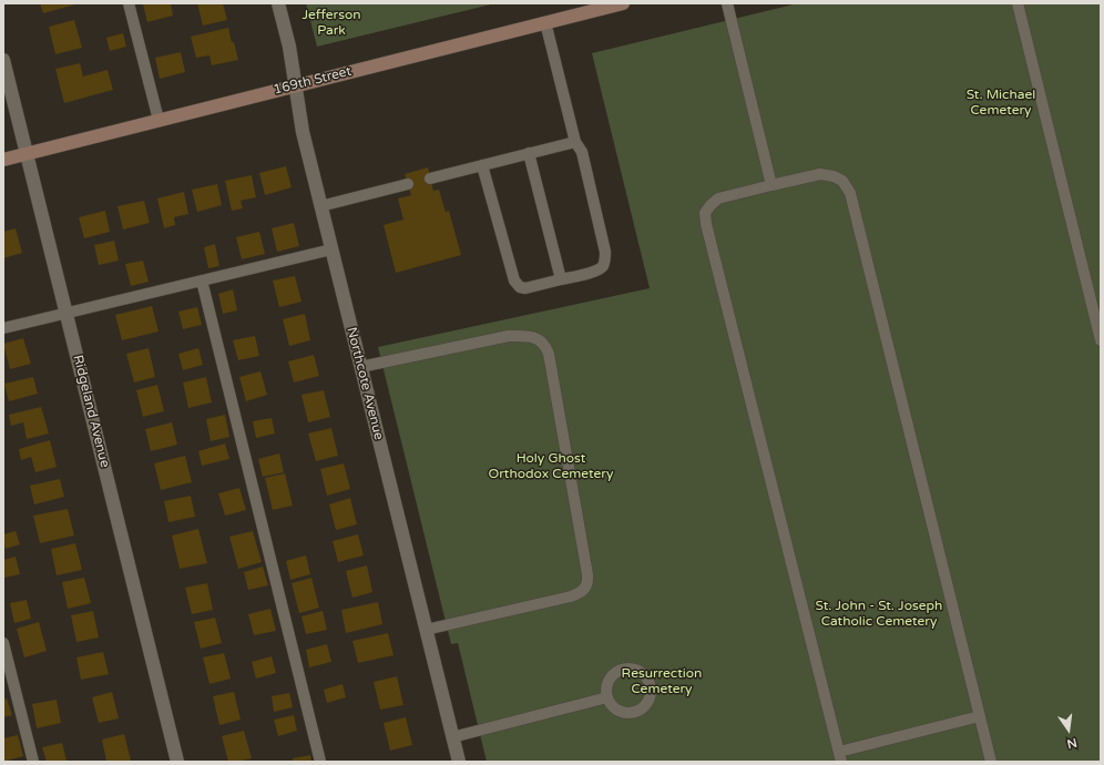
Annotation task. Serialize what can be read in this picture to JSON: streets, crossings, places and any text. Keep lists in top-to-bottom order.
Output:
{
  "streets": {
    "street": ["169th Street", "Northcote Avenue", "Ridgeland Avenue"]
  },
  "crossings": [
    ["169th Street", "Northcote Avenue"],
    ["169th Street", "Ridgeland Avenue"]
  ],
  "parks": [
    "Jefferson Park",
    "St. Michael Cemetery",
    "Holy Ghost Orthodox Cemetery",
    "St. John - St. Joseph Catholic Cemetery",
    "Resurrection Cemetery"
  ],
  "north": "bottom"
}
